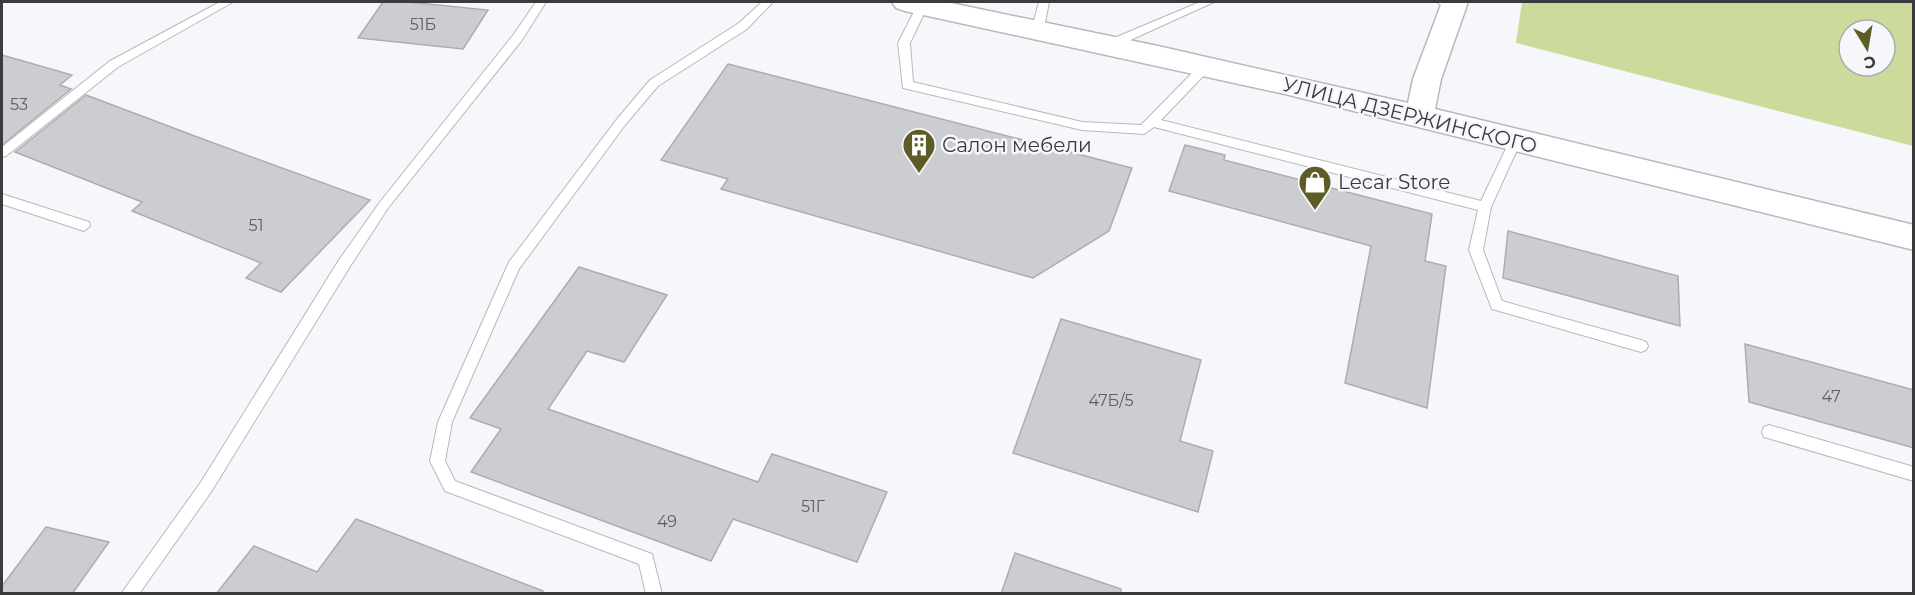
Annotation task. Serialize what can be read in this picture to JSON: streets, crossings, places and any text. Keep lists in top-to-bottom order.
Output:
{
  "streets": {
    "main road": ["УЛИЦА ДЗЕРЖИНСКОГО"]
  },
  "places": {
    "building": ["Салон мебели"],
    "shop": ["Lecar Store"]
  },
  "house_numbers": [
    "51Б",
    "53",
    "51",
    "47",
    "47Б/5",
    "51Г",
    "49"
  ],
  "north": "bottom"
}
